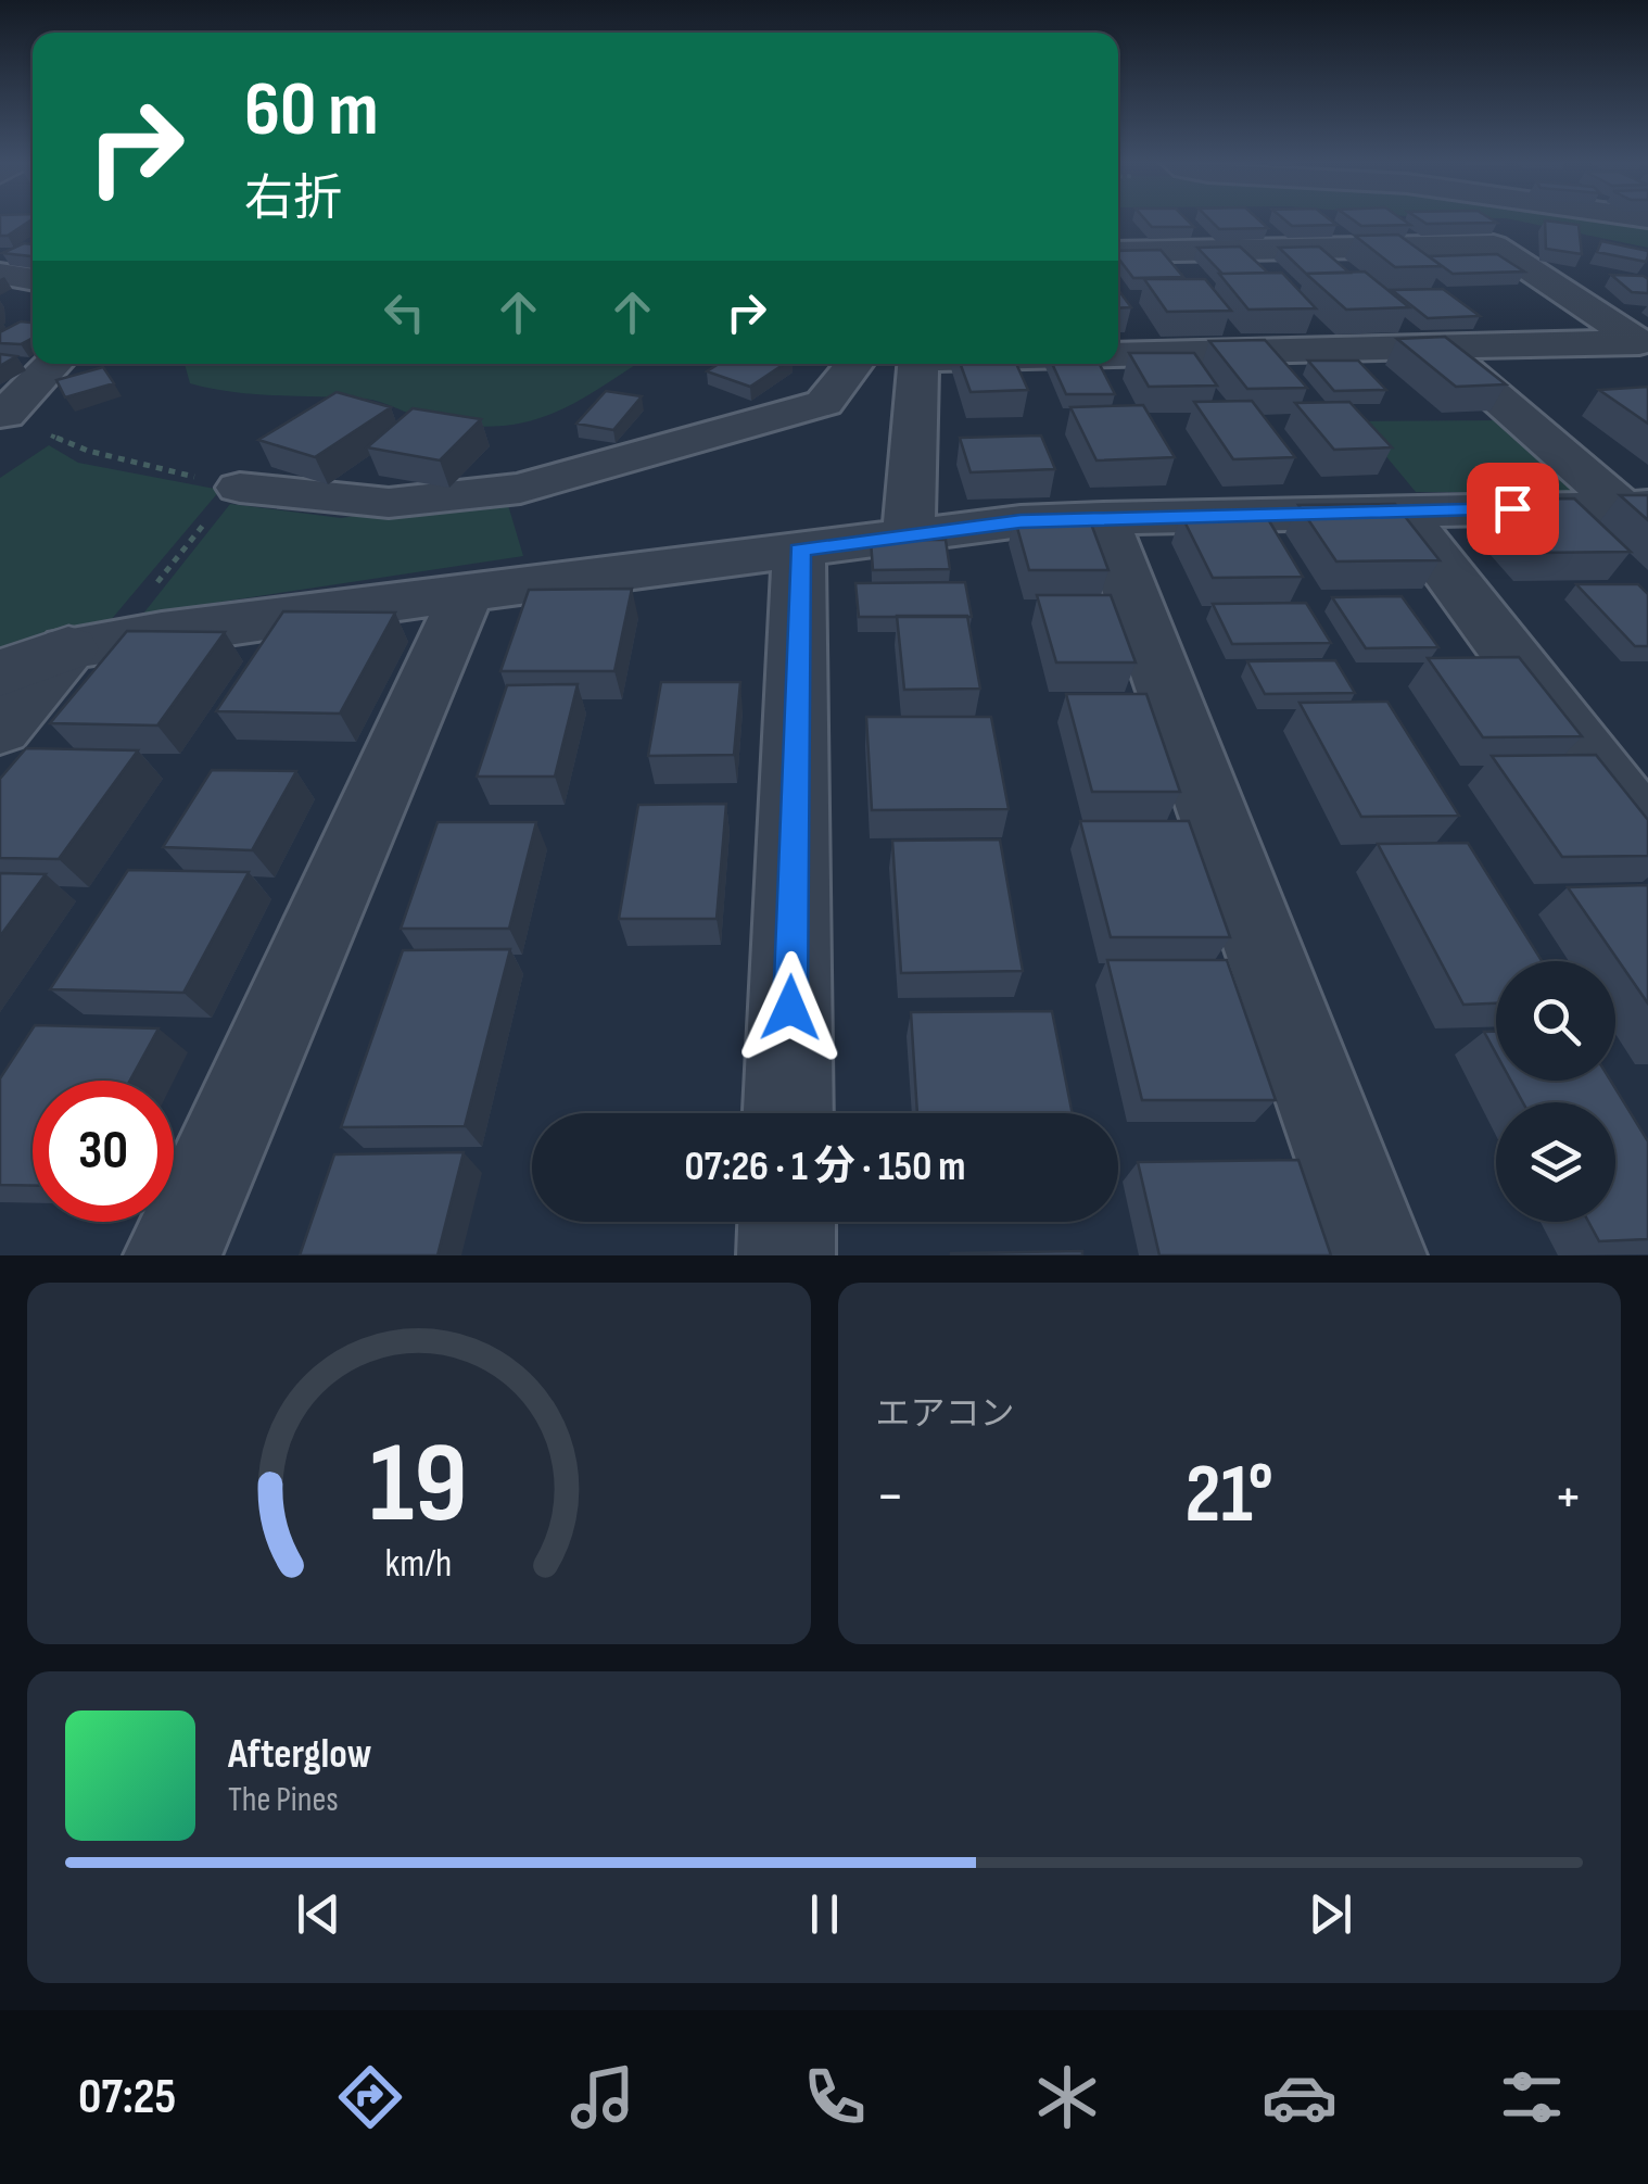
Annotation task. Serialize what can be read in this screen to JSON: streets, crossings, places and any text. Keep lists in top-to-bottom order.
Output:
{
  "page": {
    "turn": ["60 m", "右折"],
    "limit": "30",
    "trip": "07:26 · 1 分 · 150 m",
    "tile": "エアコン",
    "heat": ["−", "21°", "+"],
    "song": ["Afterglow", "The Pines"],
    "tabs": "07:25",
    "gauge": ["19", "km/h"]
  }
}
